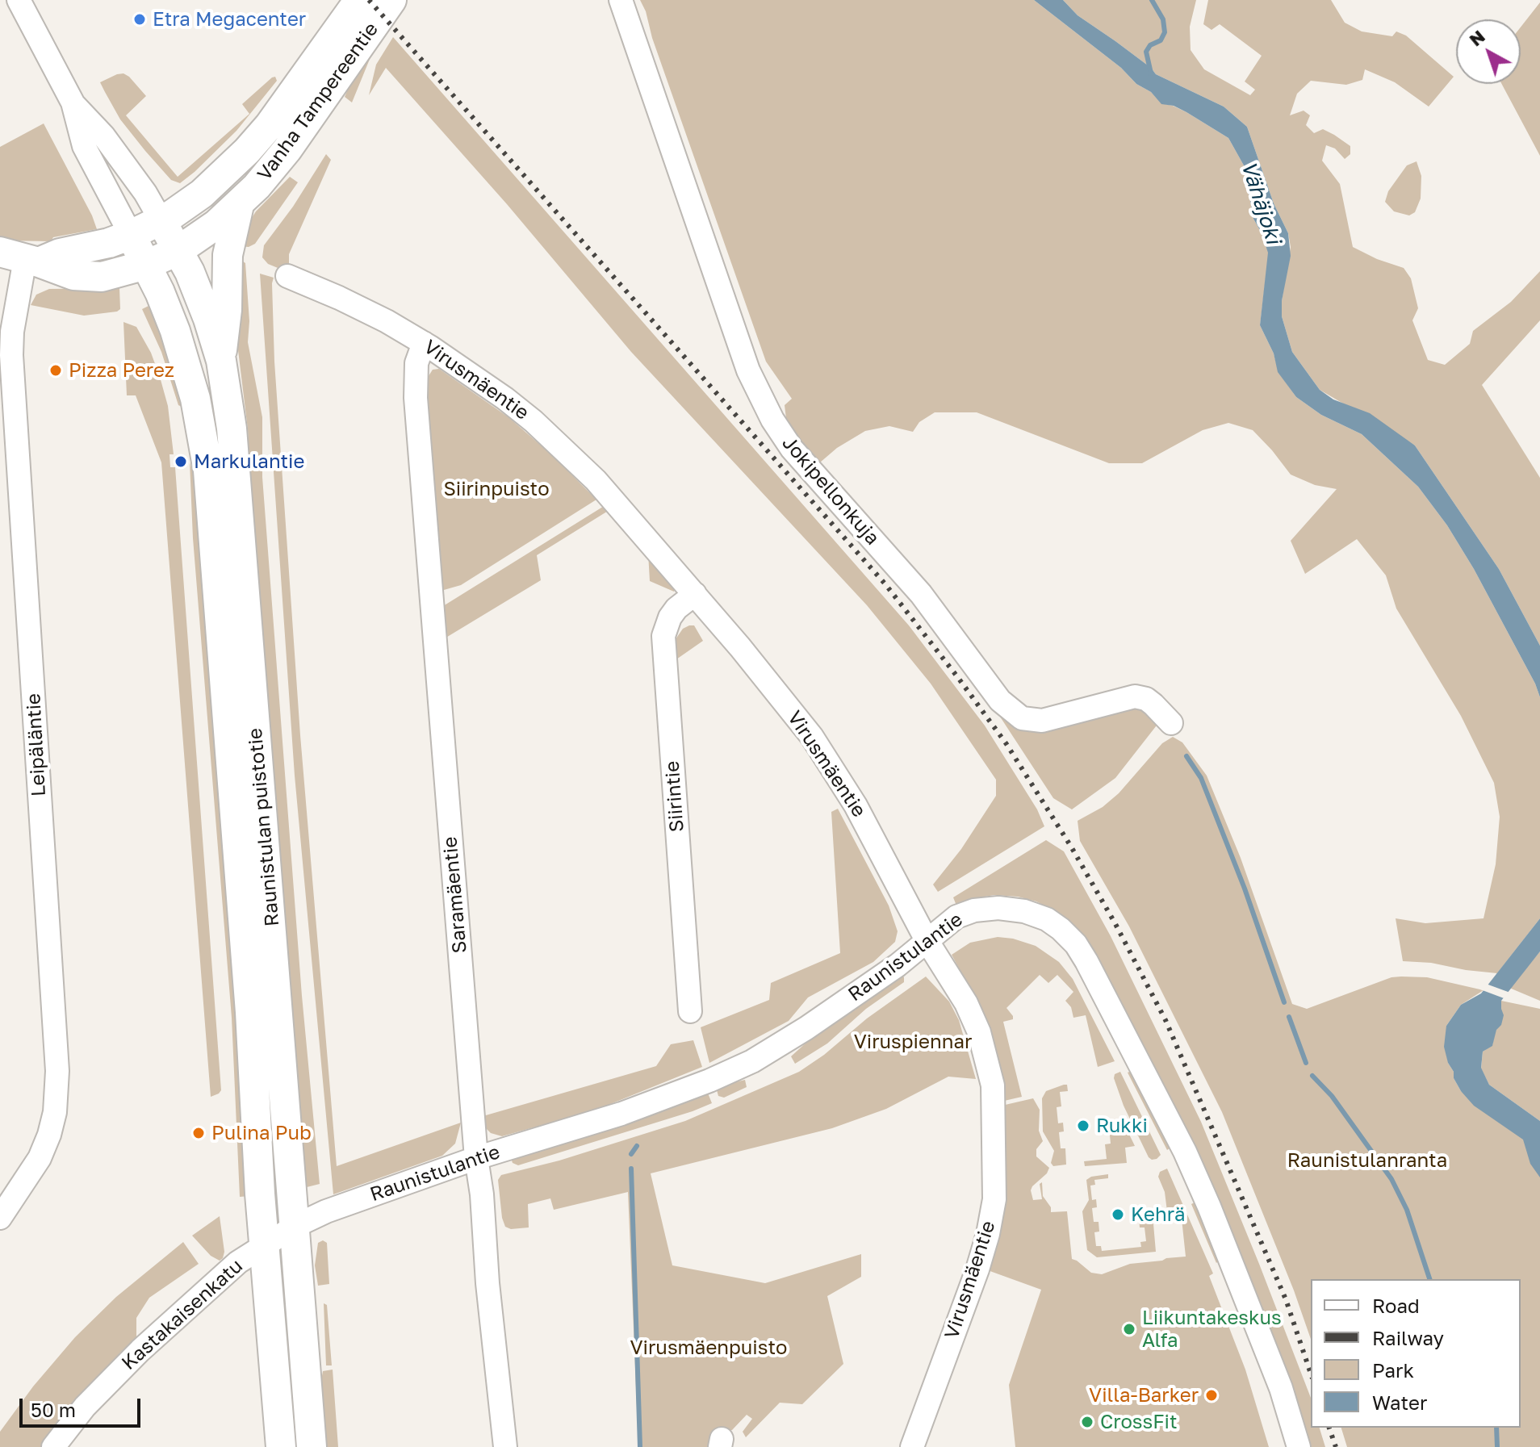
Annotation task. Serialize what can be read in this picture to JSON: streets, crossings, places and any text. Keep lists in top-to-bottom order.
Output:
{
  "streets": {
    "main road": ["Vanha Tampereentie", "Raunistulan puistotie"],
    "street": [
      "Virusmäentie",
      "Jokipellonkuja",
      "Leipäläntie",
      "Siirintie",
      "Saramäentie",
      "Raunistulantie",
      "Kastakaisenkatu"
    ]
  },
  "crossings": [
    ["Vanha Tampereentie", "Raunistulan puistotie"],
    ["Virusmäentie", "Siirintie"],
    ["Virusmäentie", "Saramäentie"],
    ["Virusmäentie", "Raunistulantie"],
    ["Raunistulan puistotie", "Raunistulantie"],
    ["Raunistulan puistotie", "Kastakaisenkatu"],
    ["Saramäentie", "Raunistulantie"],
    ["Raunistulantie", "Kastakaisenkatu"]
  ],
  "water": ["Vähäjoki"],
  "parks": [
    "Siirinpuisto",
    "Viruspiennar",
    "Raunistulanranta",
    "Virusmäenpuisto"
  ],
  "places": [
    "Etra Megacenter",
    "Pizza Perez",
    "Markulantie",
    "Rukki",
    "Pulina Pub",
    "Kehrä",
    "Liikuntakeskus Alfa",
    "Villa-Barker",
    "CrossFit"
  ],
  "legend": [
    "Road",
    "Railway",
    "Park",
    "Water"
  ],
  "scale_bar": "50 m",
  "north": "top left"
}
